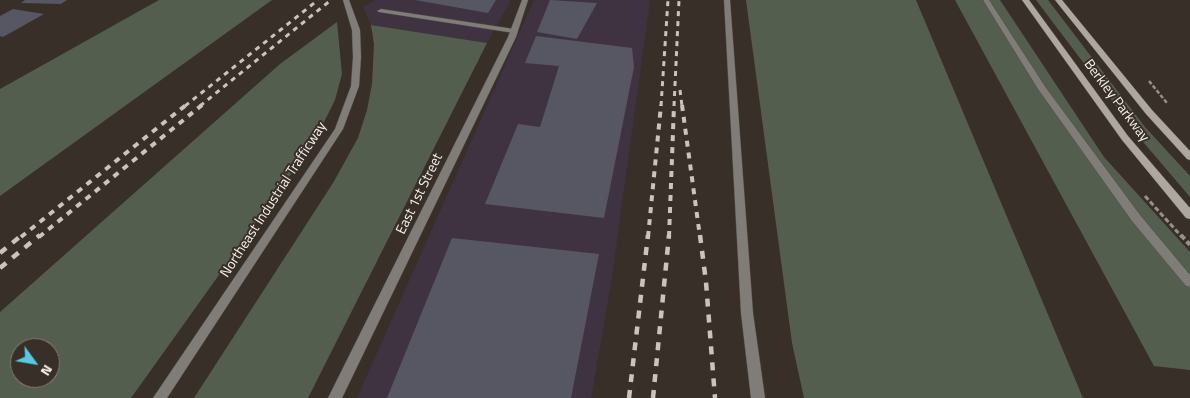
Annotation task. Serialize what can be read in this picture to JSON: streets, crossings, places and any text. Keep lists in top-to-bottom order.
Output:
{
  "streets": {
    "main road": ["Berkley Parkway"],
    "street": ["East 1st Street", "Northeast Industrial Trafficway"]
  },
  "north": "bottom right"
}
